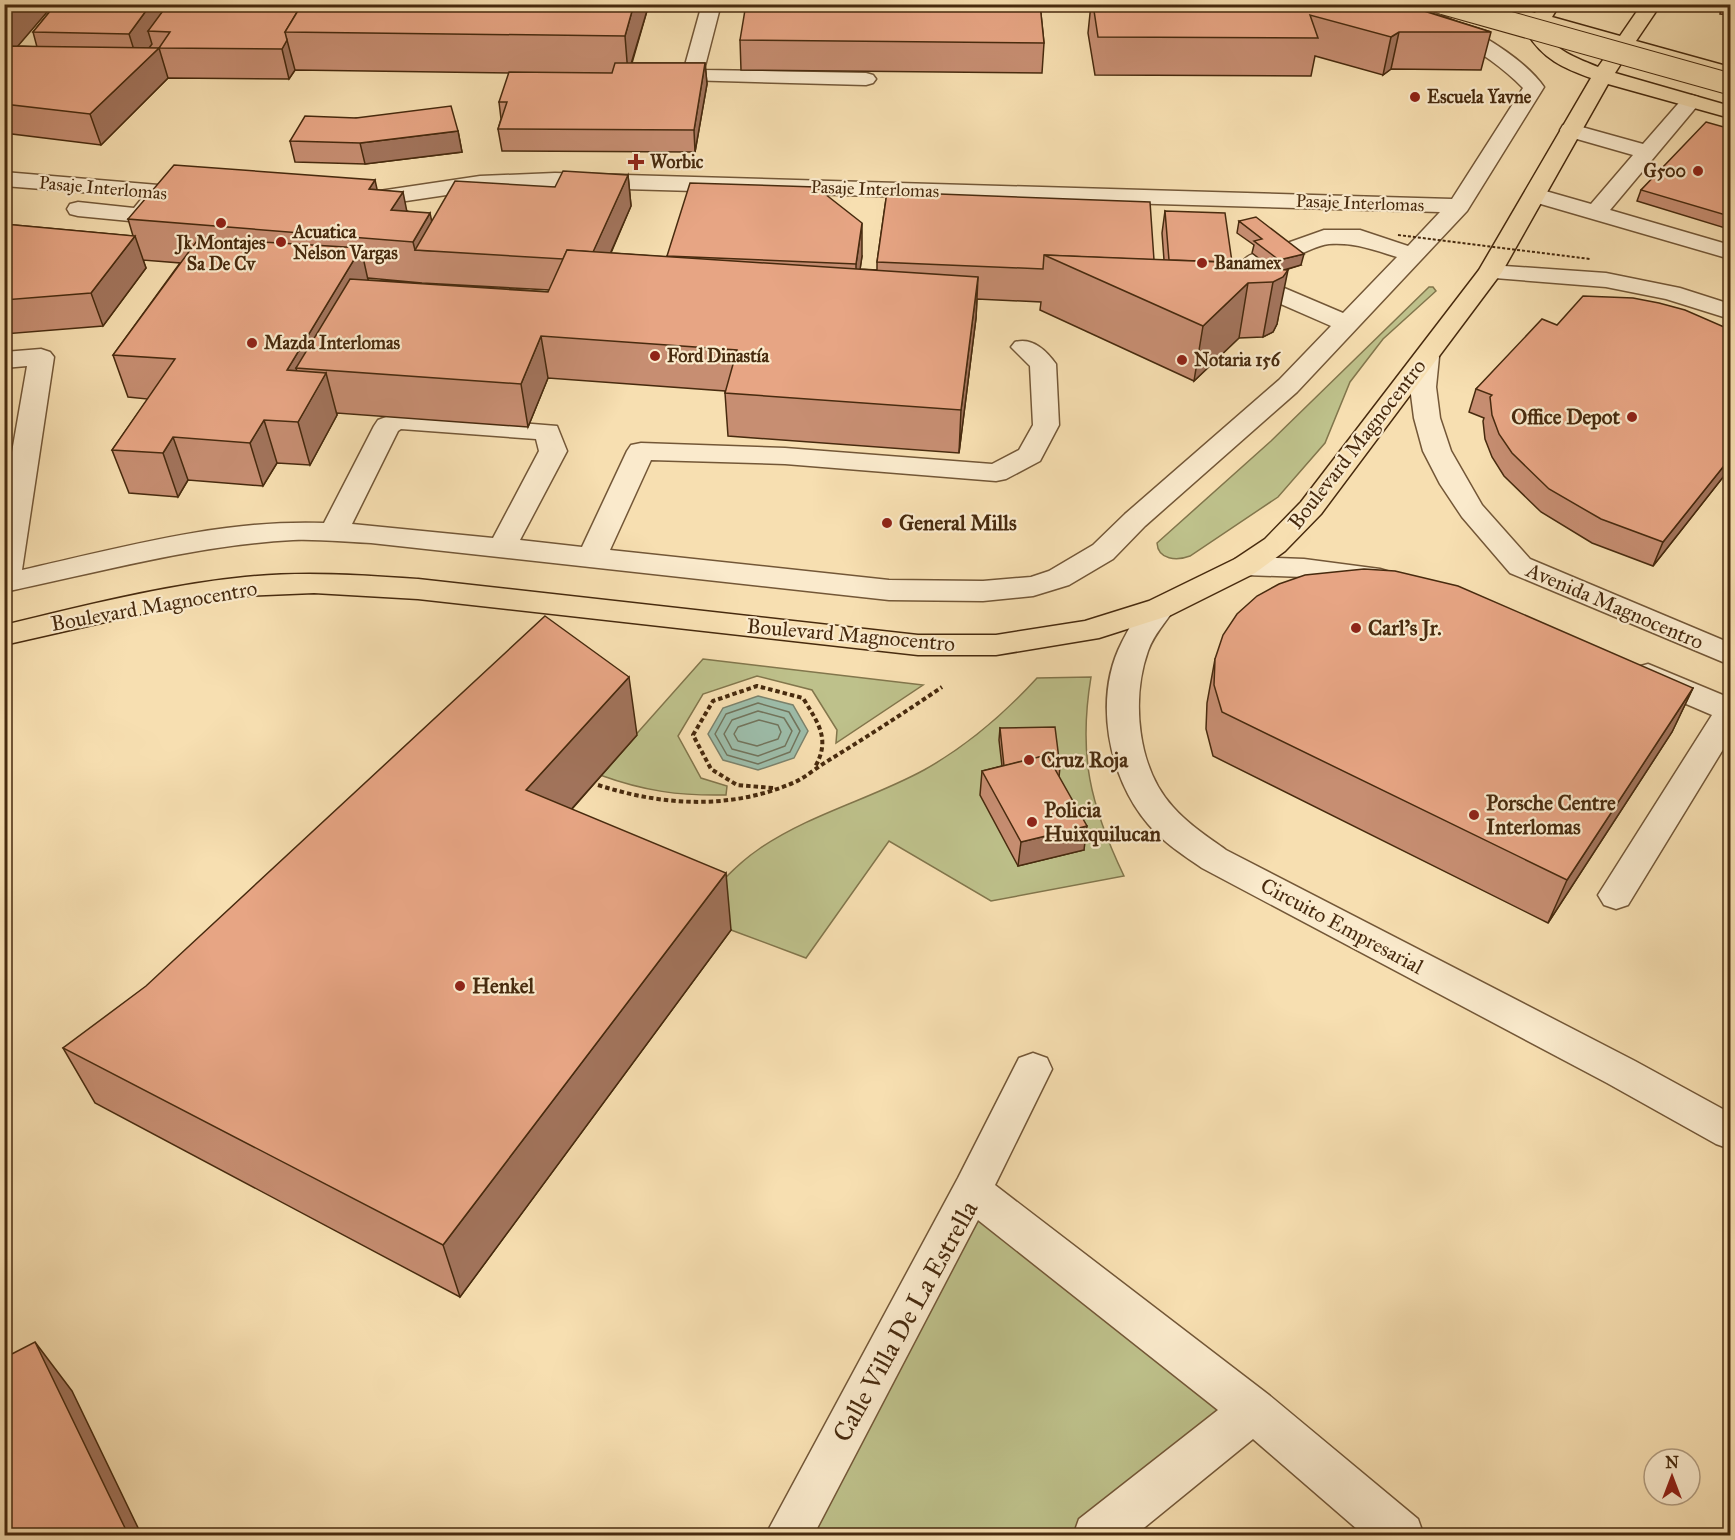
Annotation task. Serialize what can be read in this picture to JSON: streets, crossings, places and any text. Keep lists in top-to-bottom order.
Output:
{
  "streets": {
    "main road": ["Boulevard Magnocentro"],
    "street": [
      "Pasaje Interlomas",
      "Avenida Magnocentro",
      "Circuito Empresarial",
      "Calle Villa De La Estrella"
    ]
  },
  "crossings": [
    ["Boulevard Magnocentro", "Avenida Magnocentro"],
    ["Boulevard Magnocentro", "Circuito Empresarial"]
  ],
  "places": {
    "other": [
      "Escuela Yavne",
      "G500",
      "Jk Montajes Sa De Cv",
      "Acuatica Nelson Vargas",
      "Banamex",
      "Mazda Interlomas",
      "Ford Dinastía",
      "Notaria 156",
      "Office Depot",
      "General Mills",
      "Carl's Jr.",
      "Cruz Roja",
      "Porsche Centre Interlomas",
      "Policia Huixquilucan",
      "Henkel"
    ],
    "health": ["Worbic"]
  },
  "north": "top"
}
